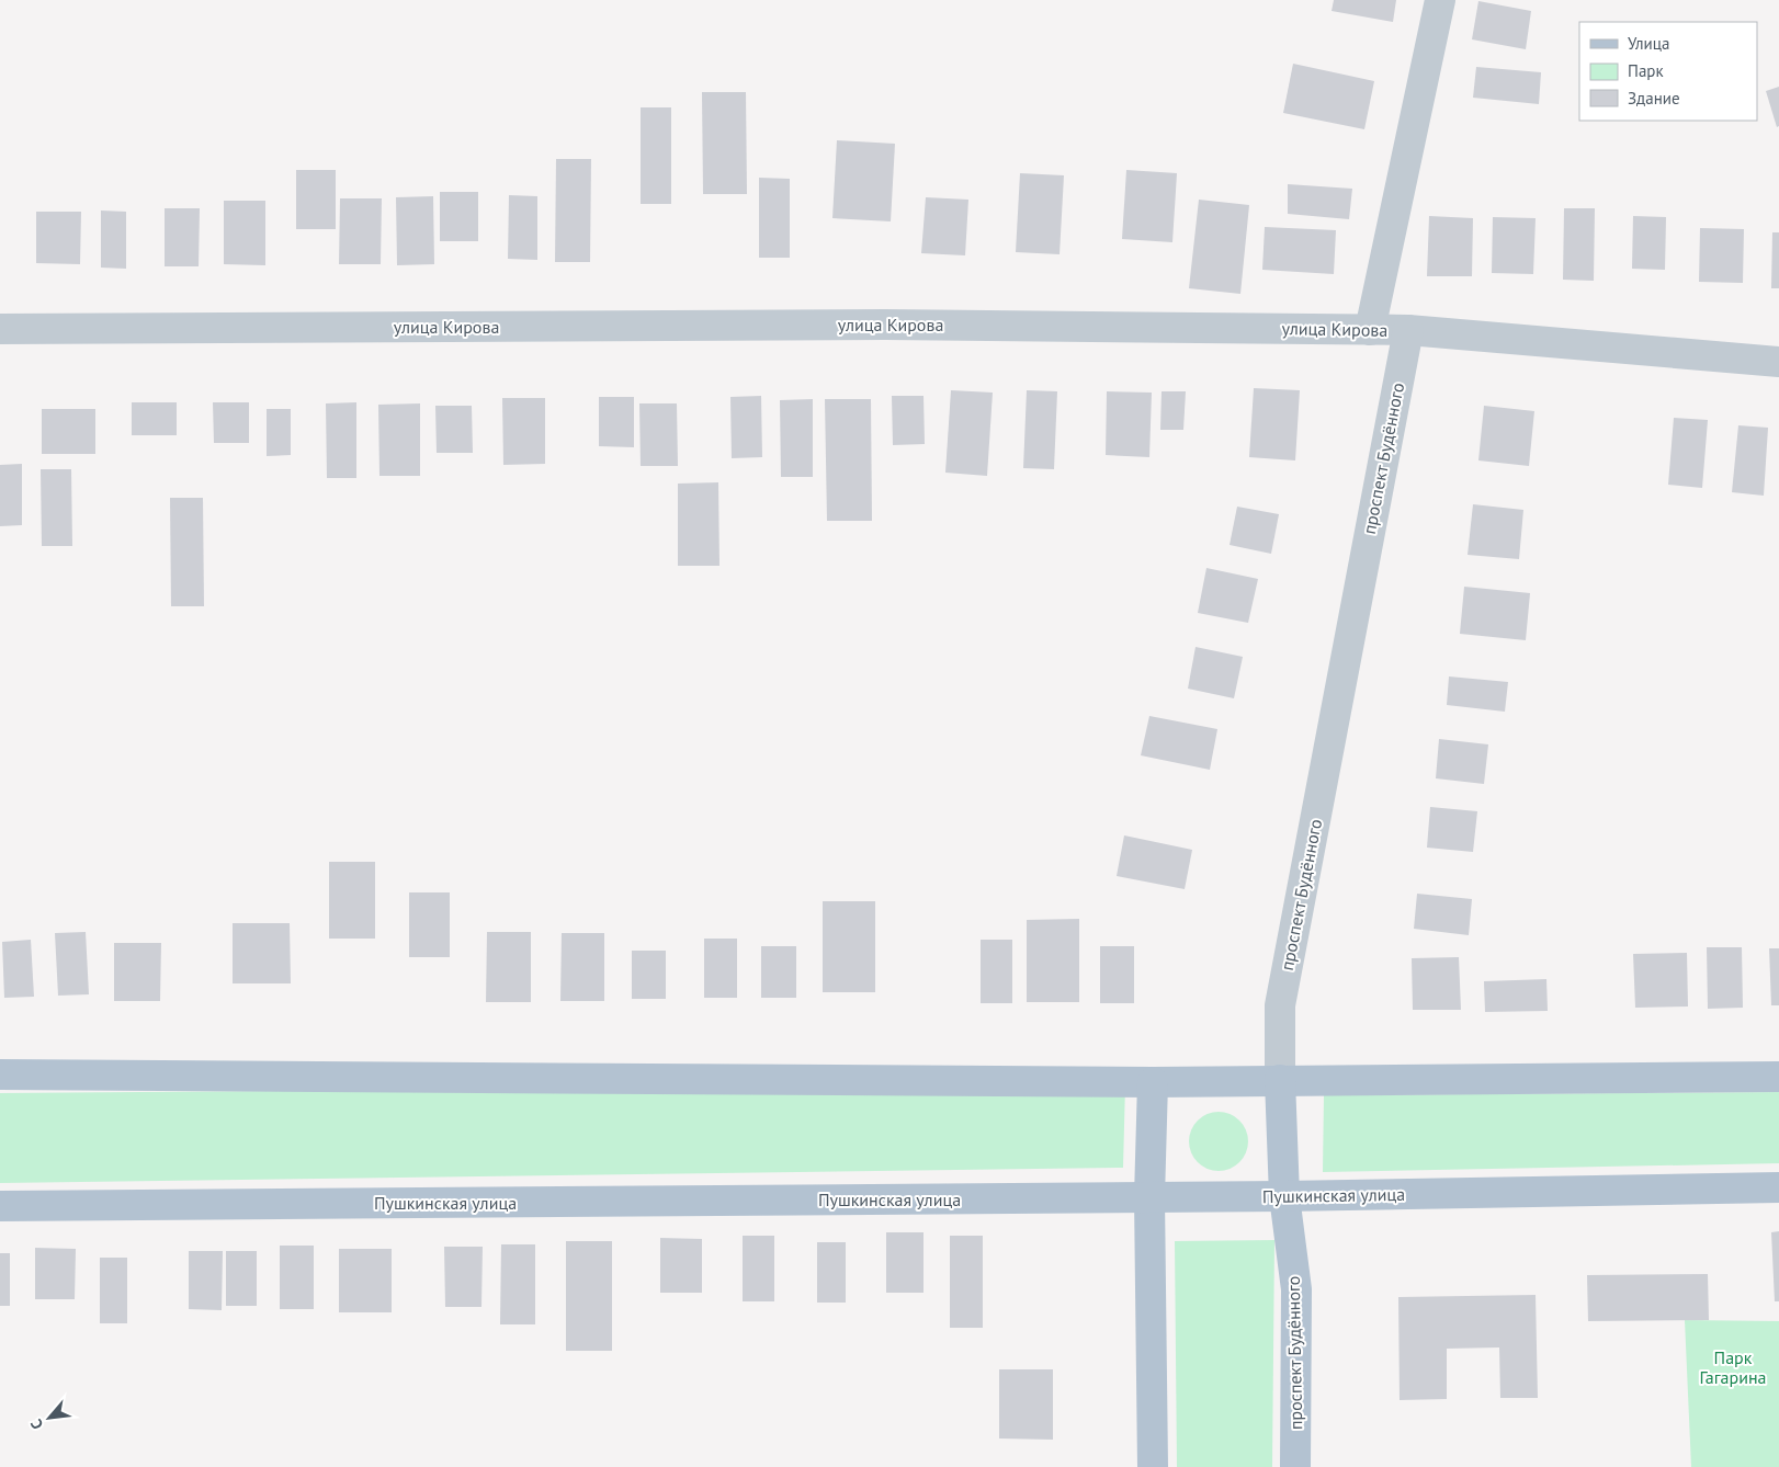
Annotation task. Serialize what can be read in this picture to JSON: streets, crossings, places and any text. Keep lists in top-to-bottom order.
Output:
{
  "streets": {
    "main road": ["проспект Будённого", "Пушкинская улица"],
    "street": ["улица Кирова"]
  },
  "crossings": [
    ["улица Кирова", "проспект Будённого"],
    ["проспект Будённого", "Пушкинская улица"]
  ],
  "parks": ["Парк Гагарина"],
  "legend": ["Улица", "Парк", "Здание"],
  "north": "bottom left"
}
